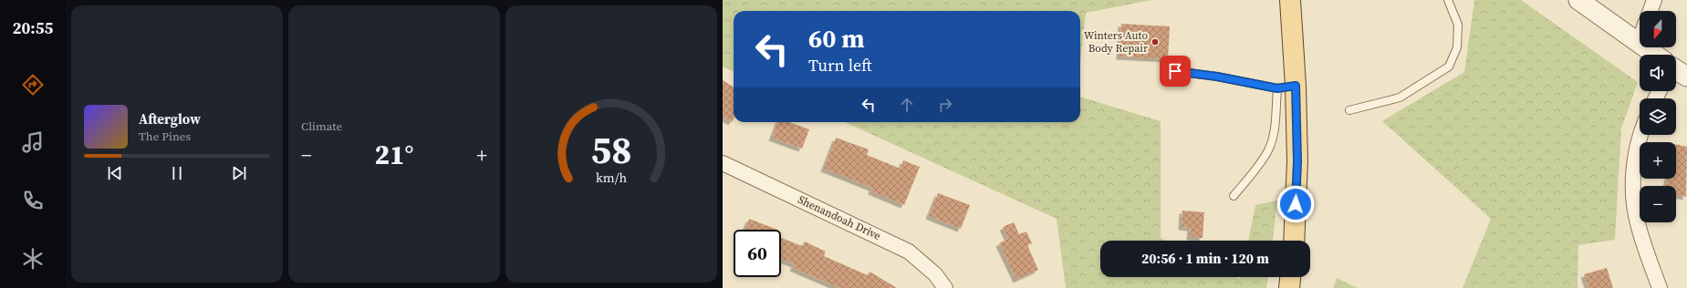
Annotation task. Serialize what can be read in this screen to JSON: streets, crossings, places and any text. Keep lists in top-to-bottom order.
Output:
{
  "streets": {
    "street": ["Shenandoah Drive"]
  },
  "places": ["Winters Auto Body Repair"],
  "north": "bottom",
  "page": {
    "tabs": "20:55",
    "tile": "Climate",
    "map_buttons": ["+", "−"],
    "turn": ["60 m", "Turn left"],
    "song": ["Afterglow", "The Pines"],
    "heat": ["−", "21°", "+"],
    "limit": "60",
    "trip": "20:56 · 1 min · 120 m",
    "gauge": ["58", "km/h"]
  }
}
